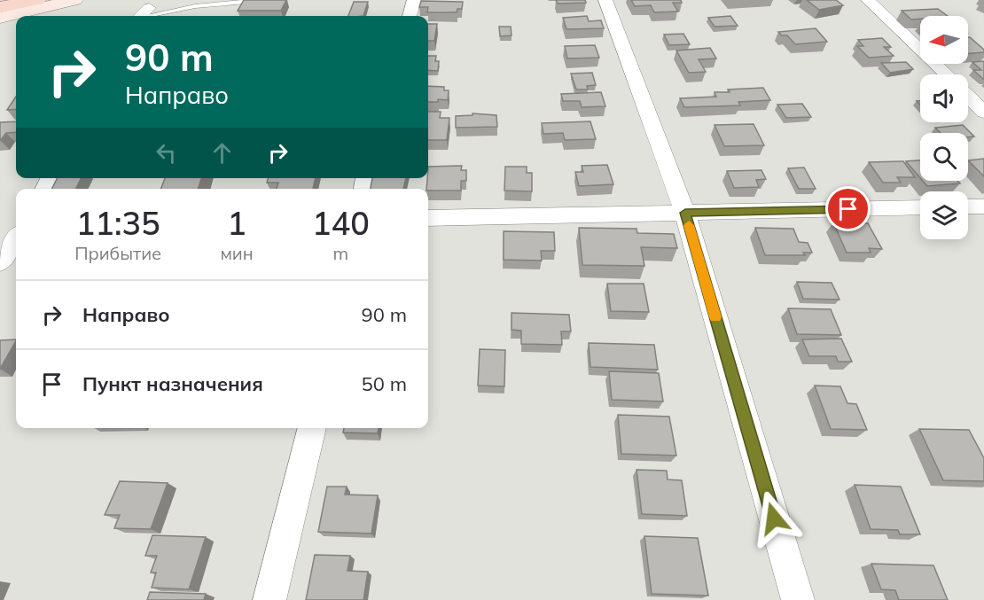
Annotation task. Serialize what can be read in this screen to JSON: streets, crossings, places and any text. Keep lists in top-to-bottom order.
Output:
{
  "north": "left",
  "page": {
    "turn": ["90 m", "Направо"],
    "eta": [
      "11:35",
      "Прибытие",
      "1",
      "мин",
      "140",
      "m"
    ],
    "list": [
      {
        "name": "Направо",
        "value": "90 m"
      },
      {
        "name": "Пункт назначения",
        "value": "50 m"
      }
    ]
  }
}
